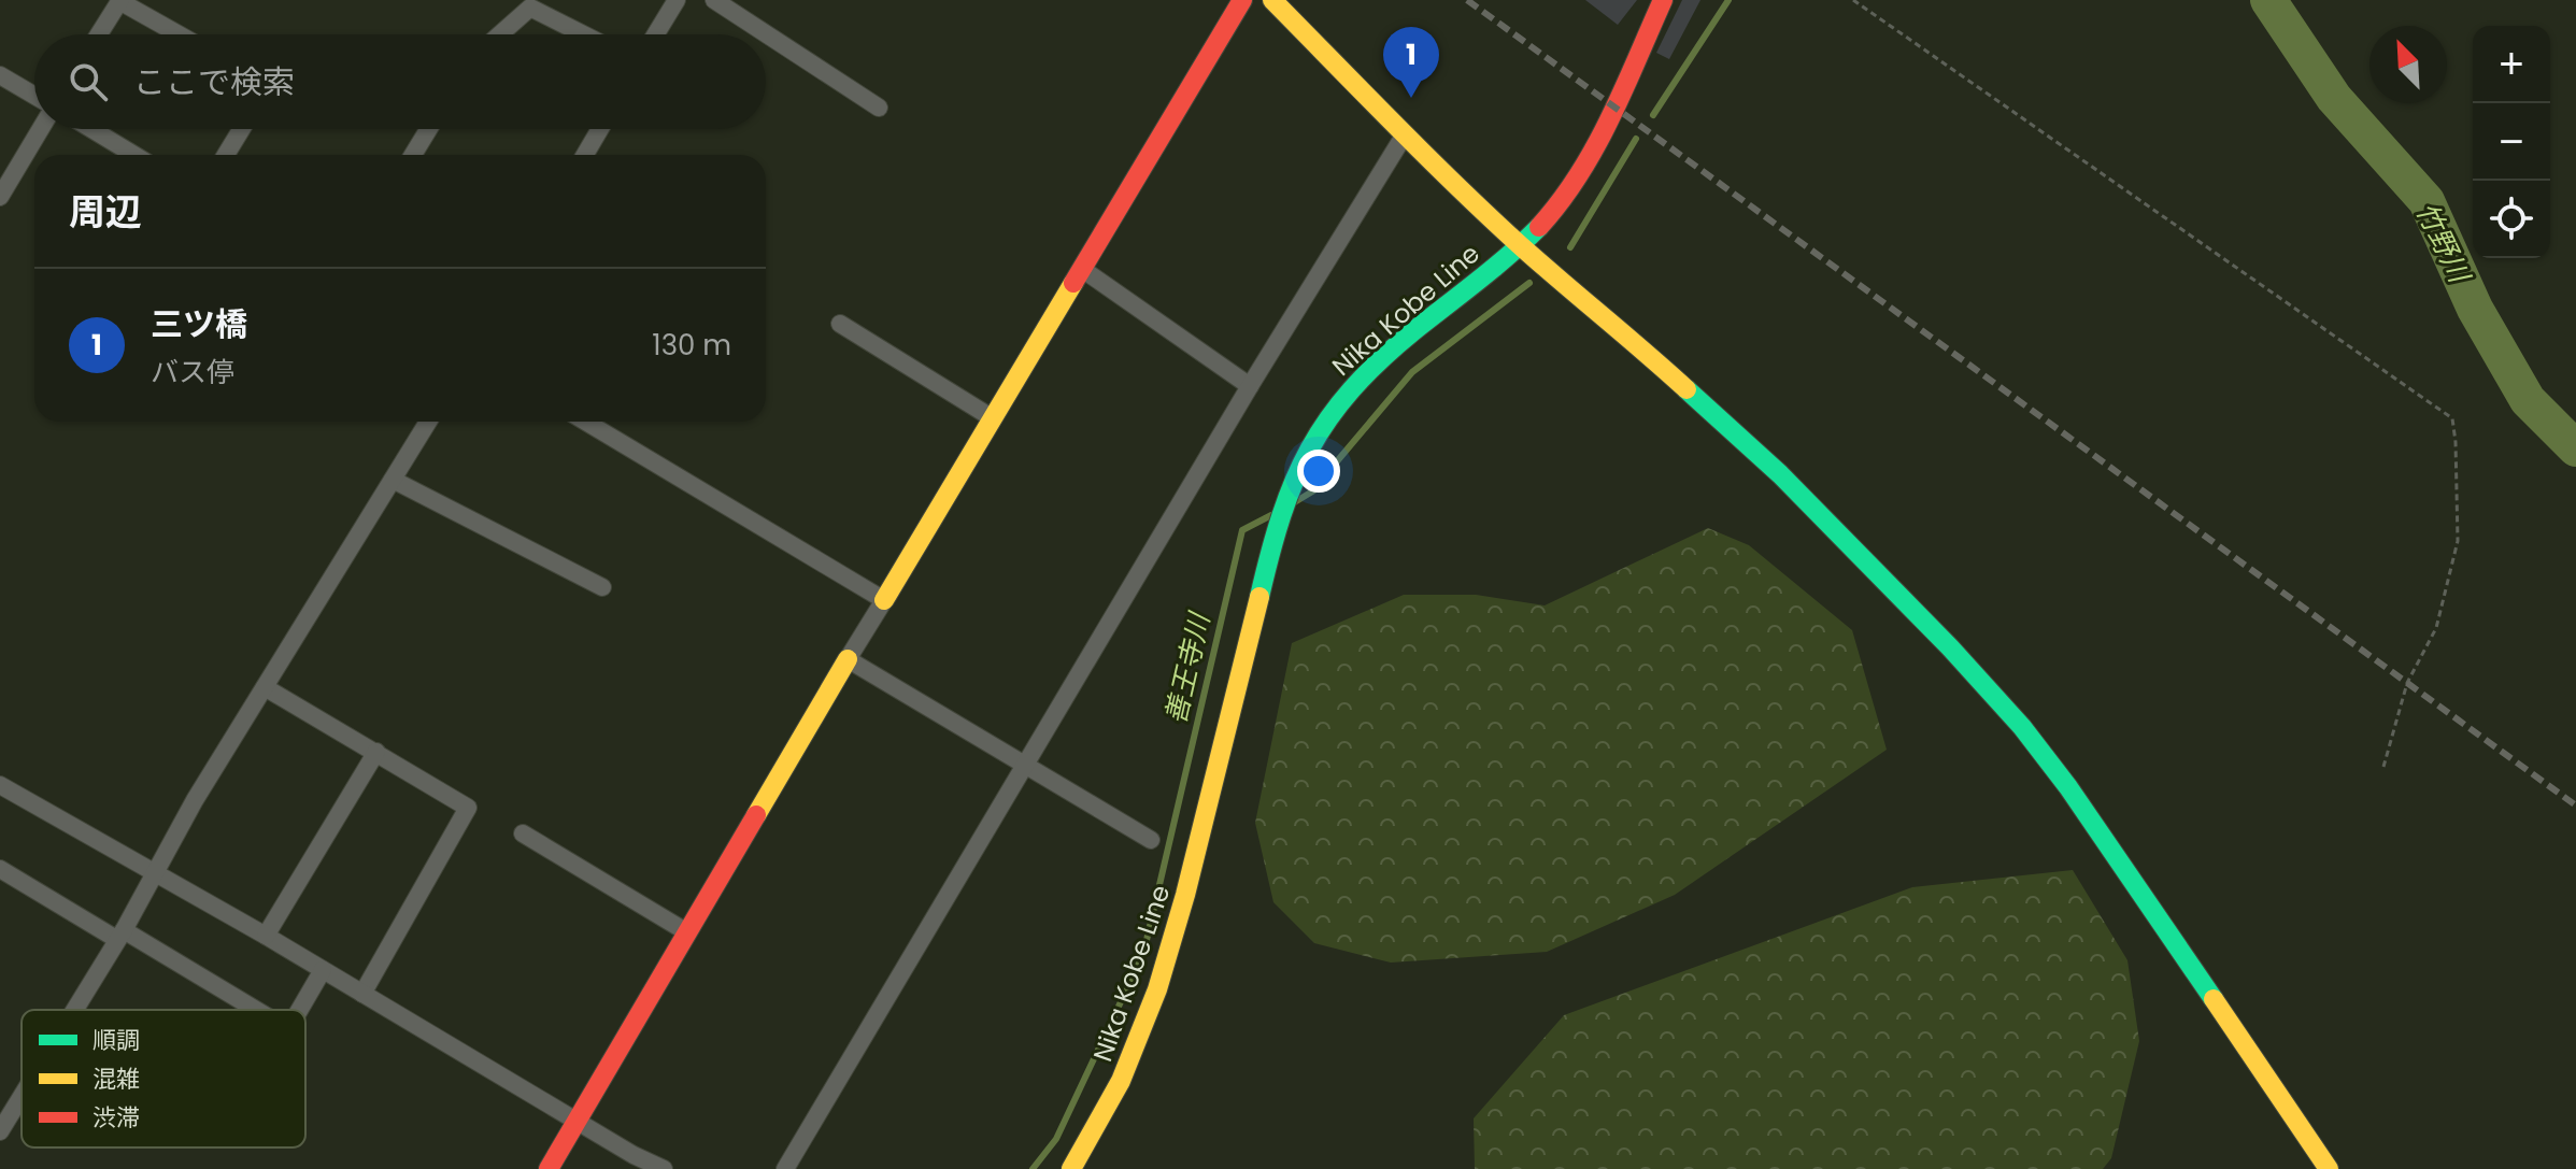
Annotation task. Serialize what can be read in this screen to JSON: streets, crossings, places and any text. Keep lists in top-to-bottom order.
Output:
{
  "streets": {
    "street": ["Nika Kobe Line"]
  },
  "water": ["竹野川", "善王寺川"],
  "legend": ["順調", "混雑", "渋滞"],
  "north": "top left",
  "page": {
    "map_buttons": ["+", "−"],
    "pins": "1",
    "search": "ここで検索",
    "heading": "周辺",
    "list": [
      {
        "mark": "1",
        "name": "三ツ橋",
        "note": "バス停",
        "value": "130 m"
      }
    ]
  }
}
